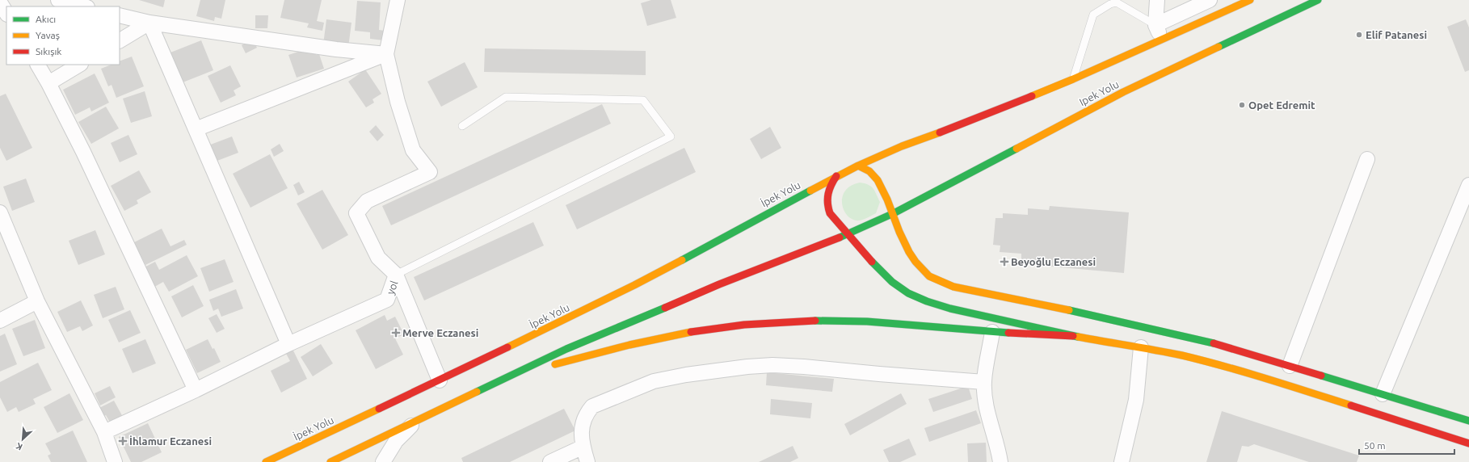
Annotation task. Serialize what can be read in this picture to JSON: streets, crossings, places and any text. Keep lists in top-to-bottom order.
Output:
{
  "streets": {
    "main road": ["Ipek Yolu", "İpek Yolu"],
    "street": ["yol"]
  },
  "crossings": [
    ["Ipek Yolu", "İpek Yolu"]
  ],
  "places": {
    "other": ["Elif Patanesi", "Opet Edremit"],
    "health": ["Beyoğlu Eczanesi", "Merve Eczanesi", "İhlamur Eczanesi"]
  },
  "legend": ["Akıcı", "Yavaş", "Sıkışık"],
  "scale_bar": "50 m",
  "north": "bottom left"
}
